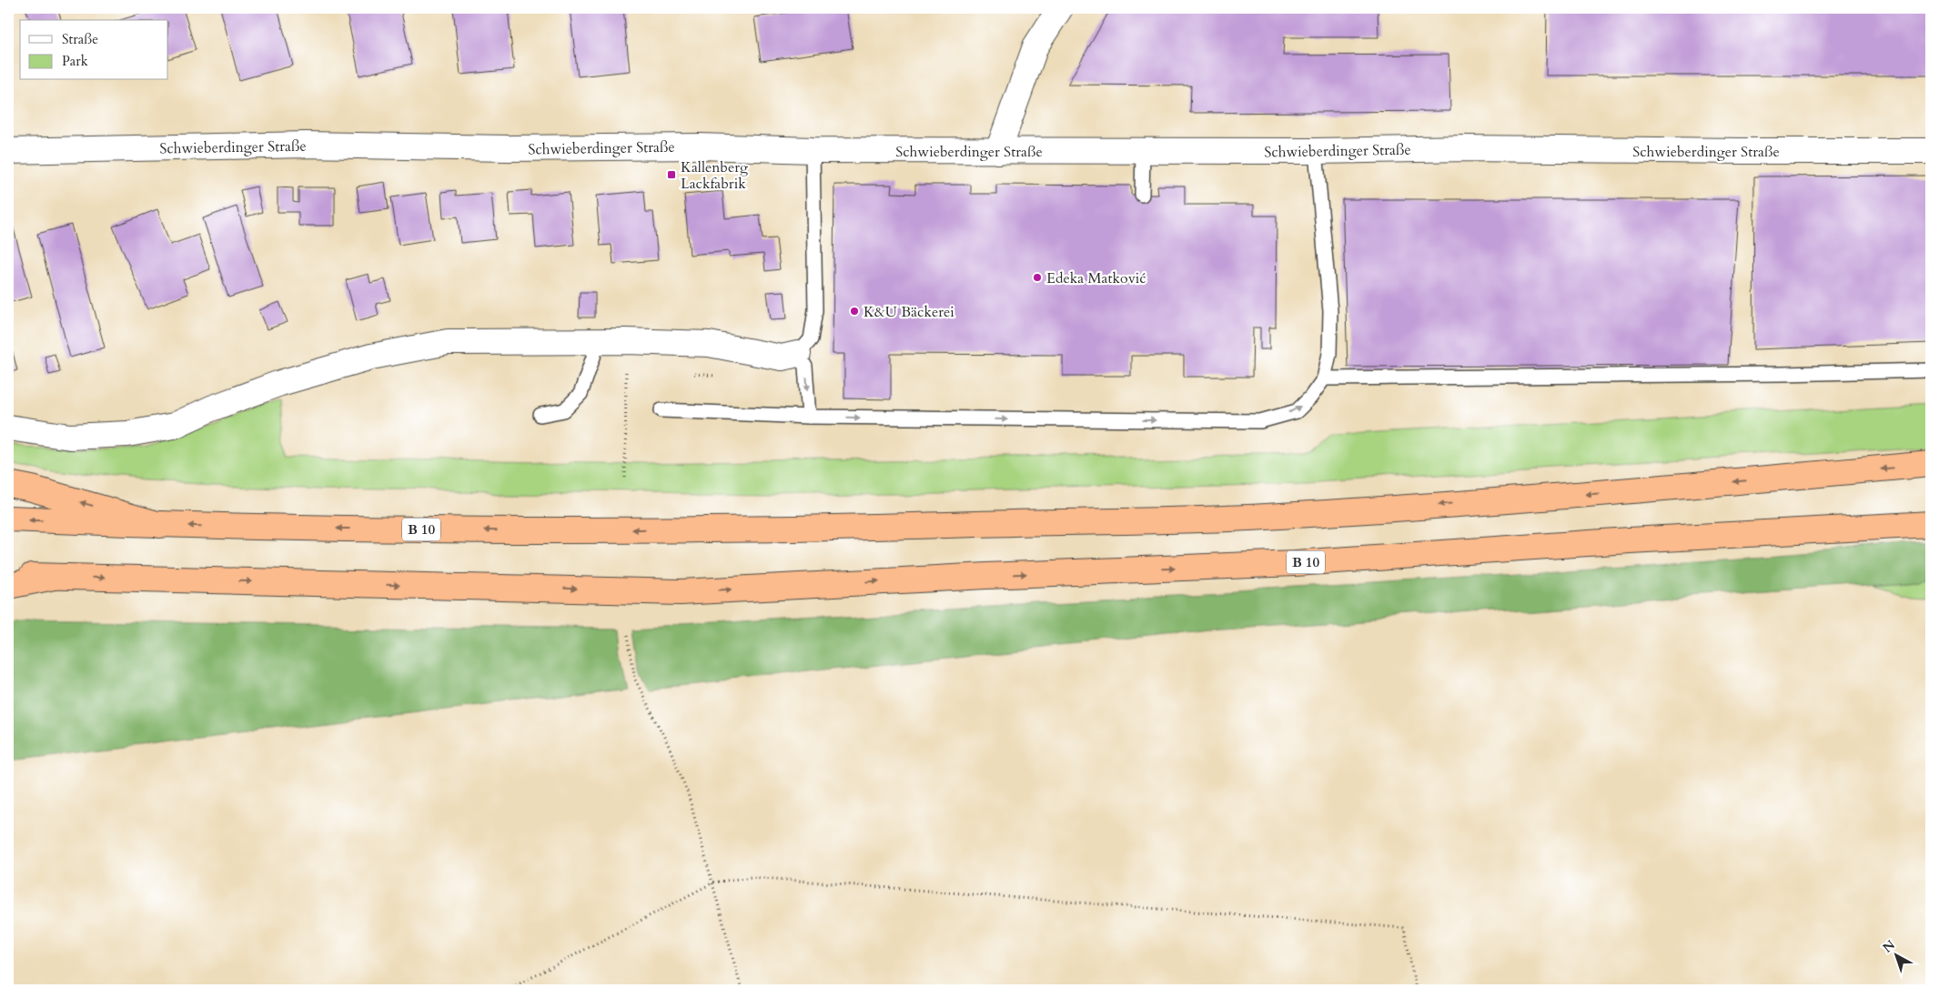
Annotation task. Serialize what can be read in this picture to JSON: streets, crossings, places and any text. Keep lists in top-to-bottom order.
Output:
{
  "streets": {
    "highway": ["B 10"],
    "street": ["Schwieberdinger Straße"]
  },
  "places": {
    "transit": ["Kallenberg Lackfabrik"],
    "other": ["Edeka Matković", "K&U Bäckerei"]
  },
  "legend": ["Straße", "Park"],
  "north": "top left"
}
